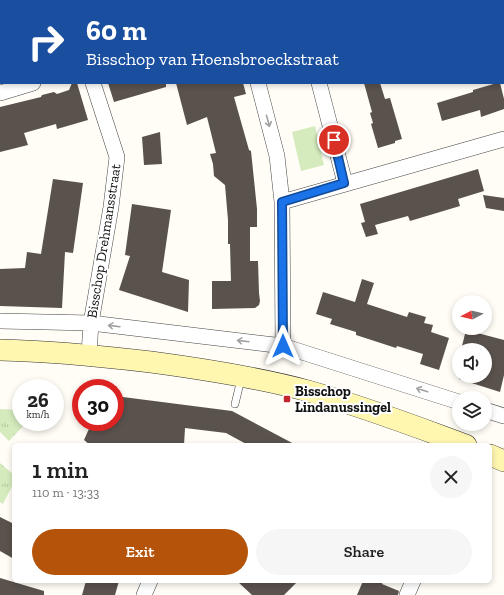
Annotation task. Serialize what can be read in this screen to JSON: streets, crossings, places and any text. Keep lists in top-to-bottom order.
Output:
{
  "streets": {
    "street": ["Bisschop Drehmansstraat"]
  },
  "places": {
    "transit": ["Bisschop Lindanussingel"]
  },
  "north": "left",
  "page": {
    "turn": ["60 m", "Bisschop van Hoensbroeckstraat"],
    "speed": "26 km/h",
    "limit": "30",
    "heading": ["1 min", "110 m · 13:33"],
    "buttons": ["Exit", "Share"]
  }
}
